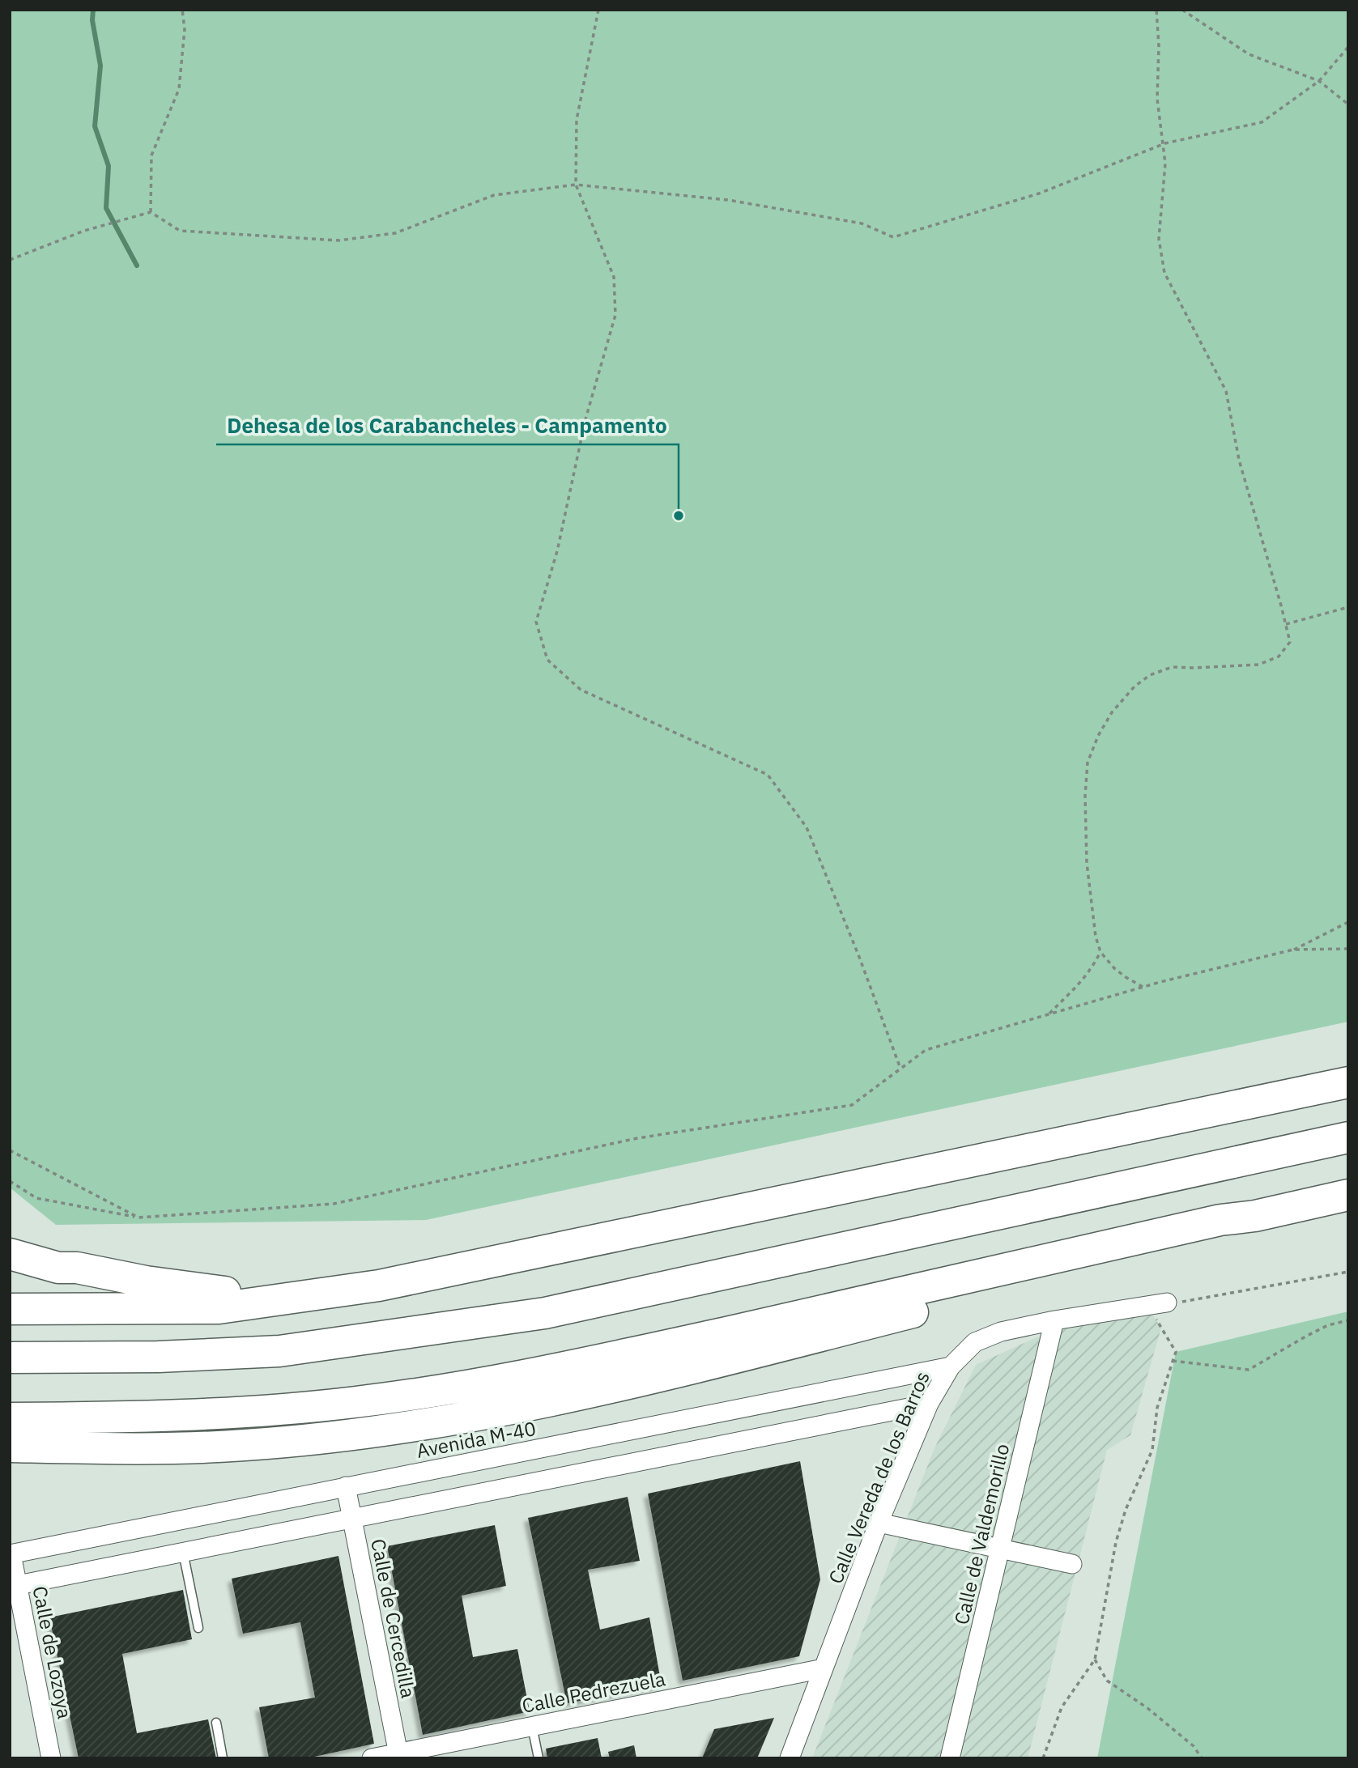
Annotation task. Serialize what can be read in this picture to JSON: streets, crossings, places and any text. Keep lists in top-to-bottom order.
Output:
{
  "streets": {
    "street": [
      "Avenida M-40",
      "Calle Vereda de los Barros",
      "Calle de Valdemorillo",
      "Calle de Cercedilla",
      "Calle de Lozoya",
      "Calle Pedrezuela"
    ]
  },
  "crossings": [
    ["Avenida M-40", "Calle Vereda de los Barros"],
    ["Avenida M-40", "Calle de Cercedilla"],
    ["Avenida M-40", "Calle de Lozoya"],
    ["Calle Vereda de los Barros", "Calle de Valdemorillo"],
    ["Calle Vereda de los Barros", "Calle Pedrezuela"],
    ["Calle de Cercedilla", "Calle Pedrezuela"]
  ],
  "places": ["Dehesa de los Carabancheles - Campamento"]
}
